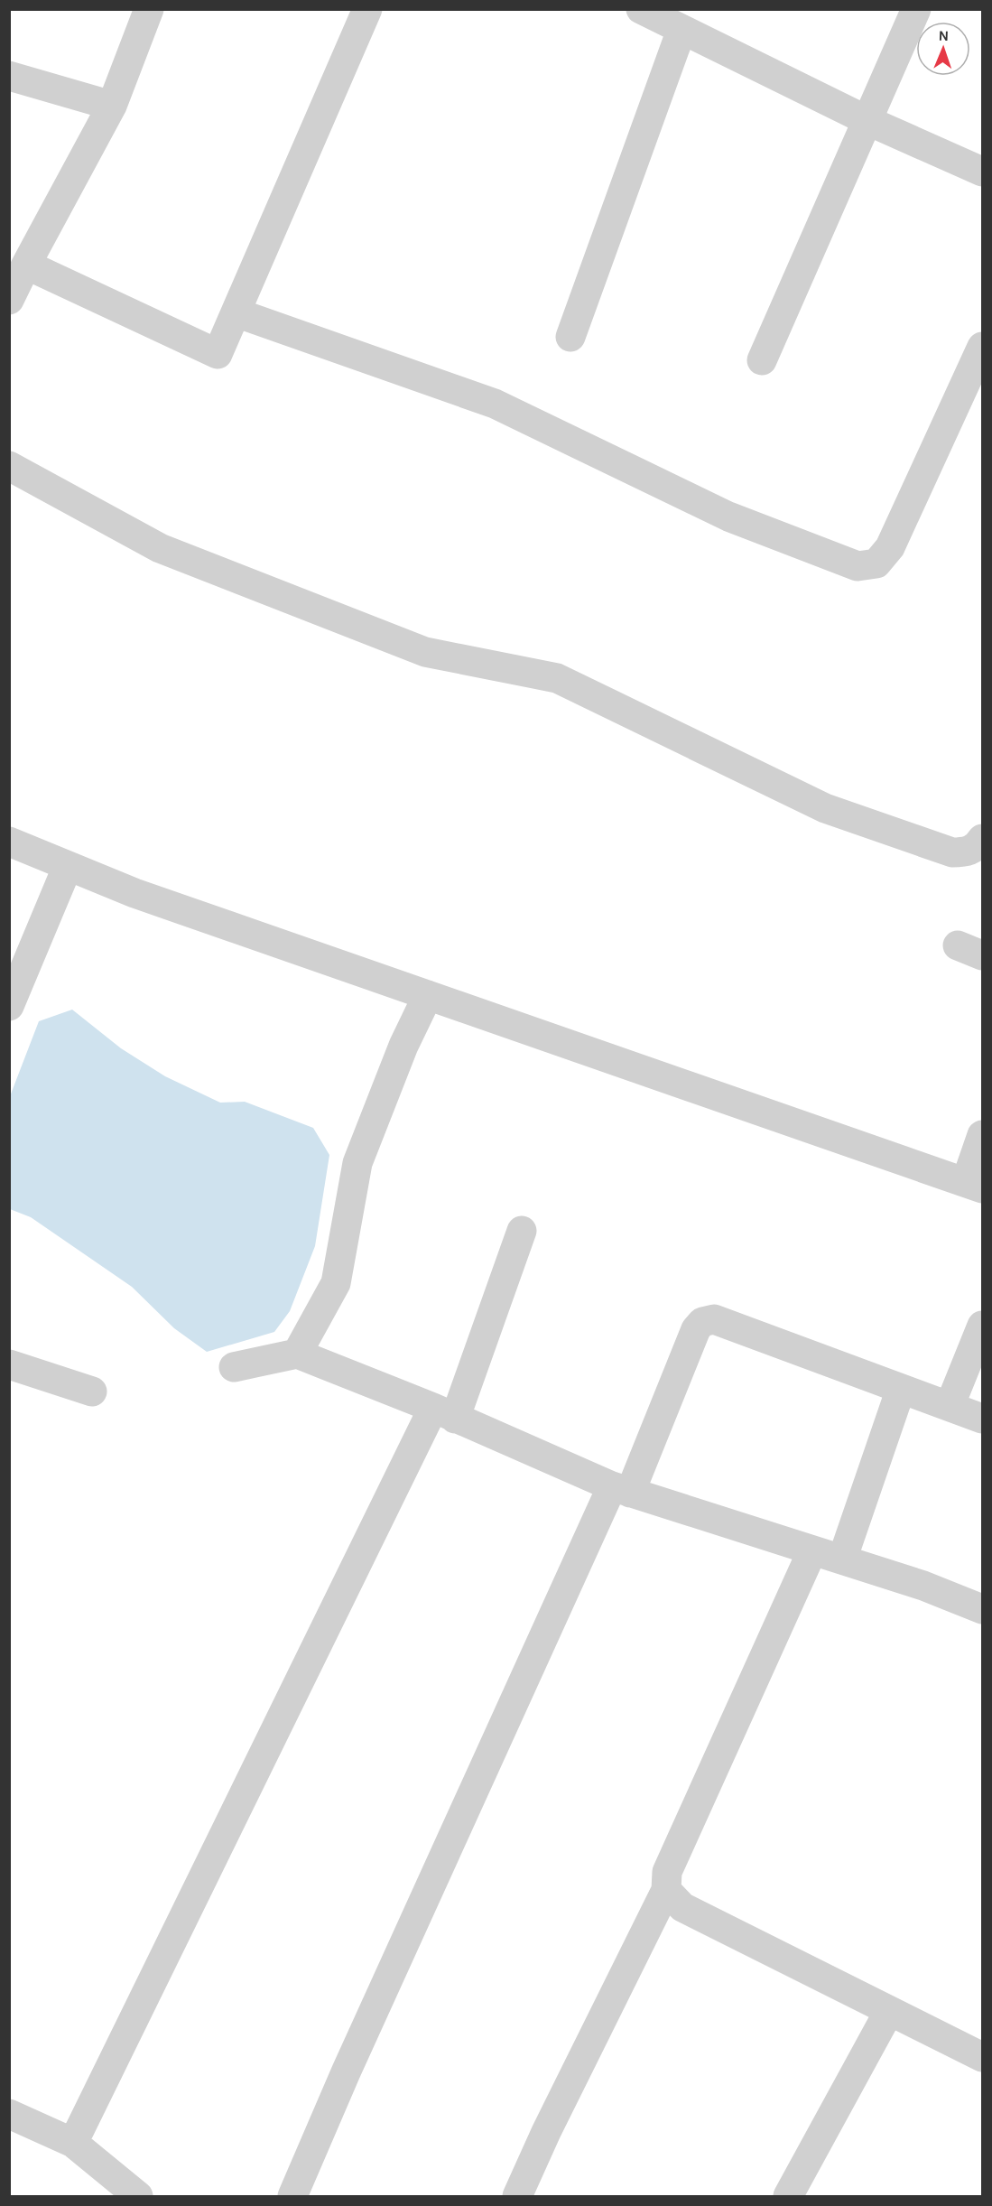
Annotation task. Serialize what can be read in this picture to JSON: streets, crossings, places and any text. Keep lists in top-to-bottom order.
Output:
{
  "north": "top"
}
